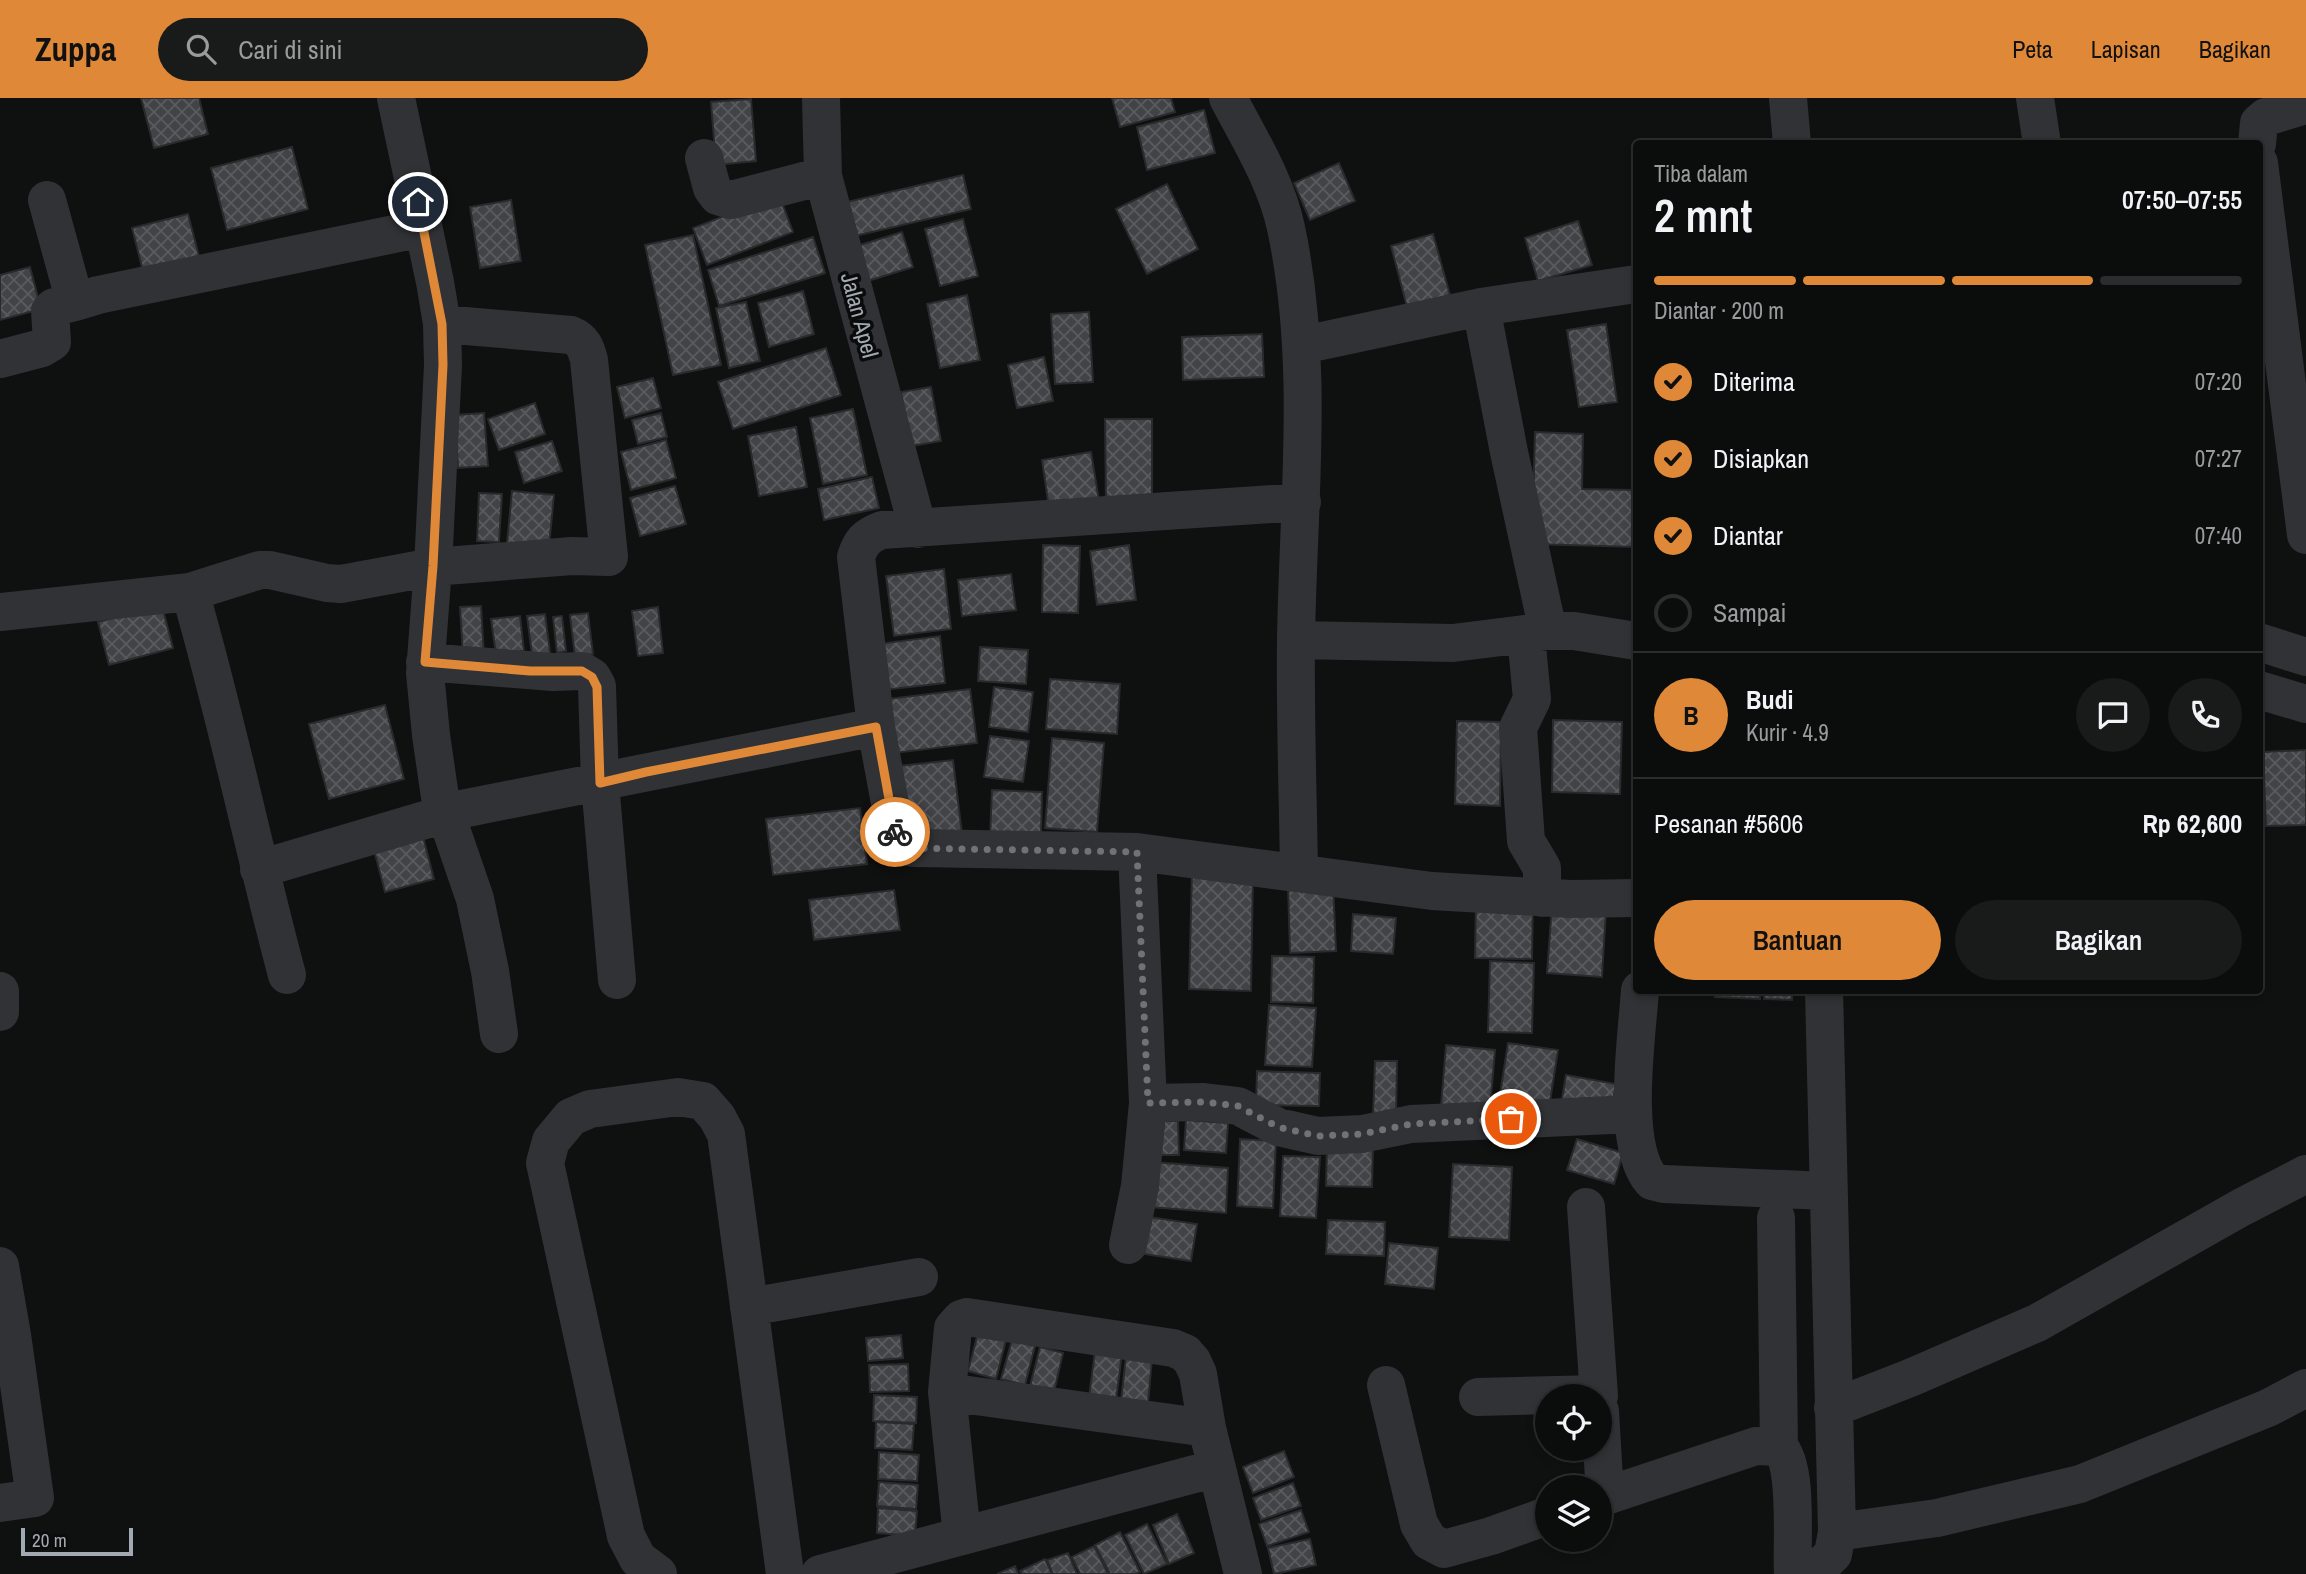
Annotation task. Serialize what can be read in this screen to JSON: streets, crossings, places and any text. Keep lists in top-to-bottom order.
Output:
{
  "streets": {
    "street": ["Jalan Apel"]
  },
  "scale_bar": "20 m",
  "page": {
    "header": "Zuppa",
    "search": "Cari di sini",
    "nav": ["Peta", "Lapisan", "Bagikan"],
    "heading": ["2 mnt", "Tiba dalam", "07:50–07:55"],
    "panel": [
      "Budi",
      "Kurir · 4.9",
      "Pesanan #5606",
      "Rp 62,600"
    ],
    "bar": "Diantar · 200 m",
    "list": [
      ["Diterima", "07:20"],
      ["Disiapkan", "07:27"],
      ["Diantar", "07:40"],
      "Sampai"
    ],
    "round": "B",
    "buttons": ["Bantuan", "Bagikan"],
    "scale": "20 m"
  }
}
